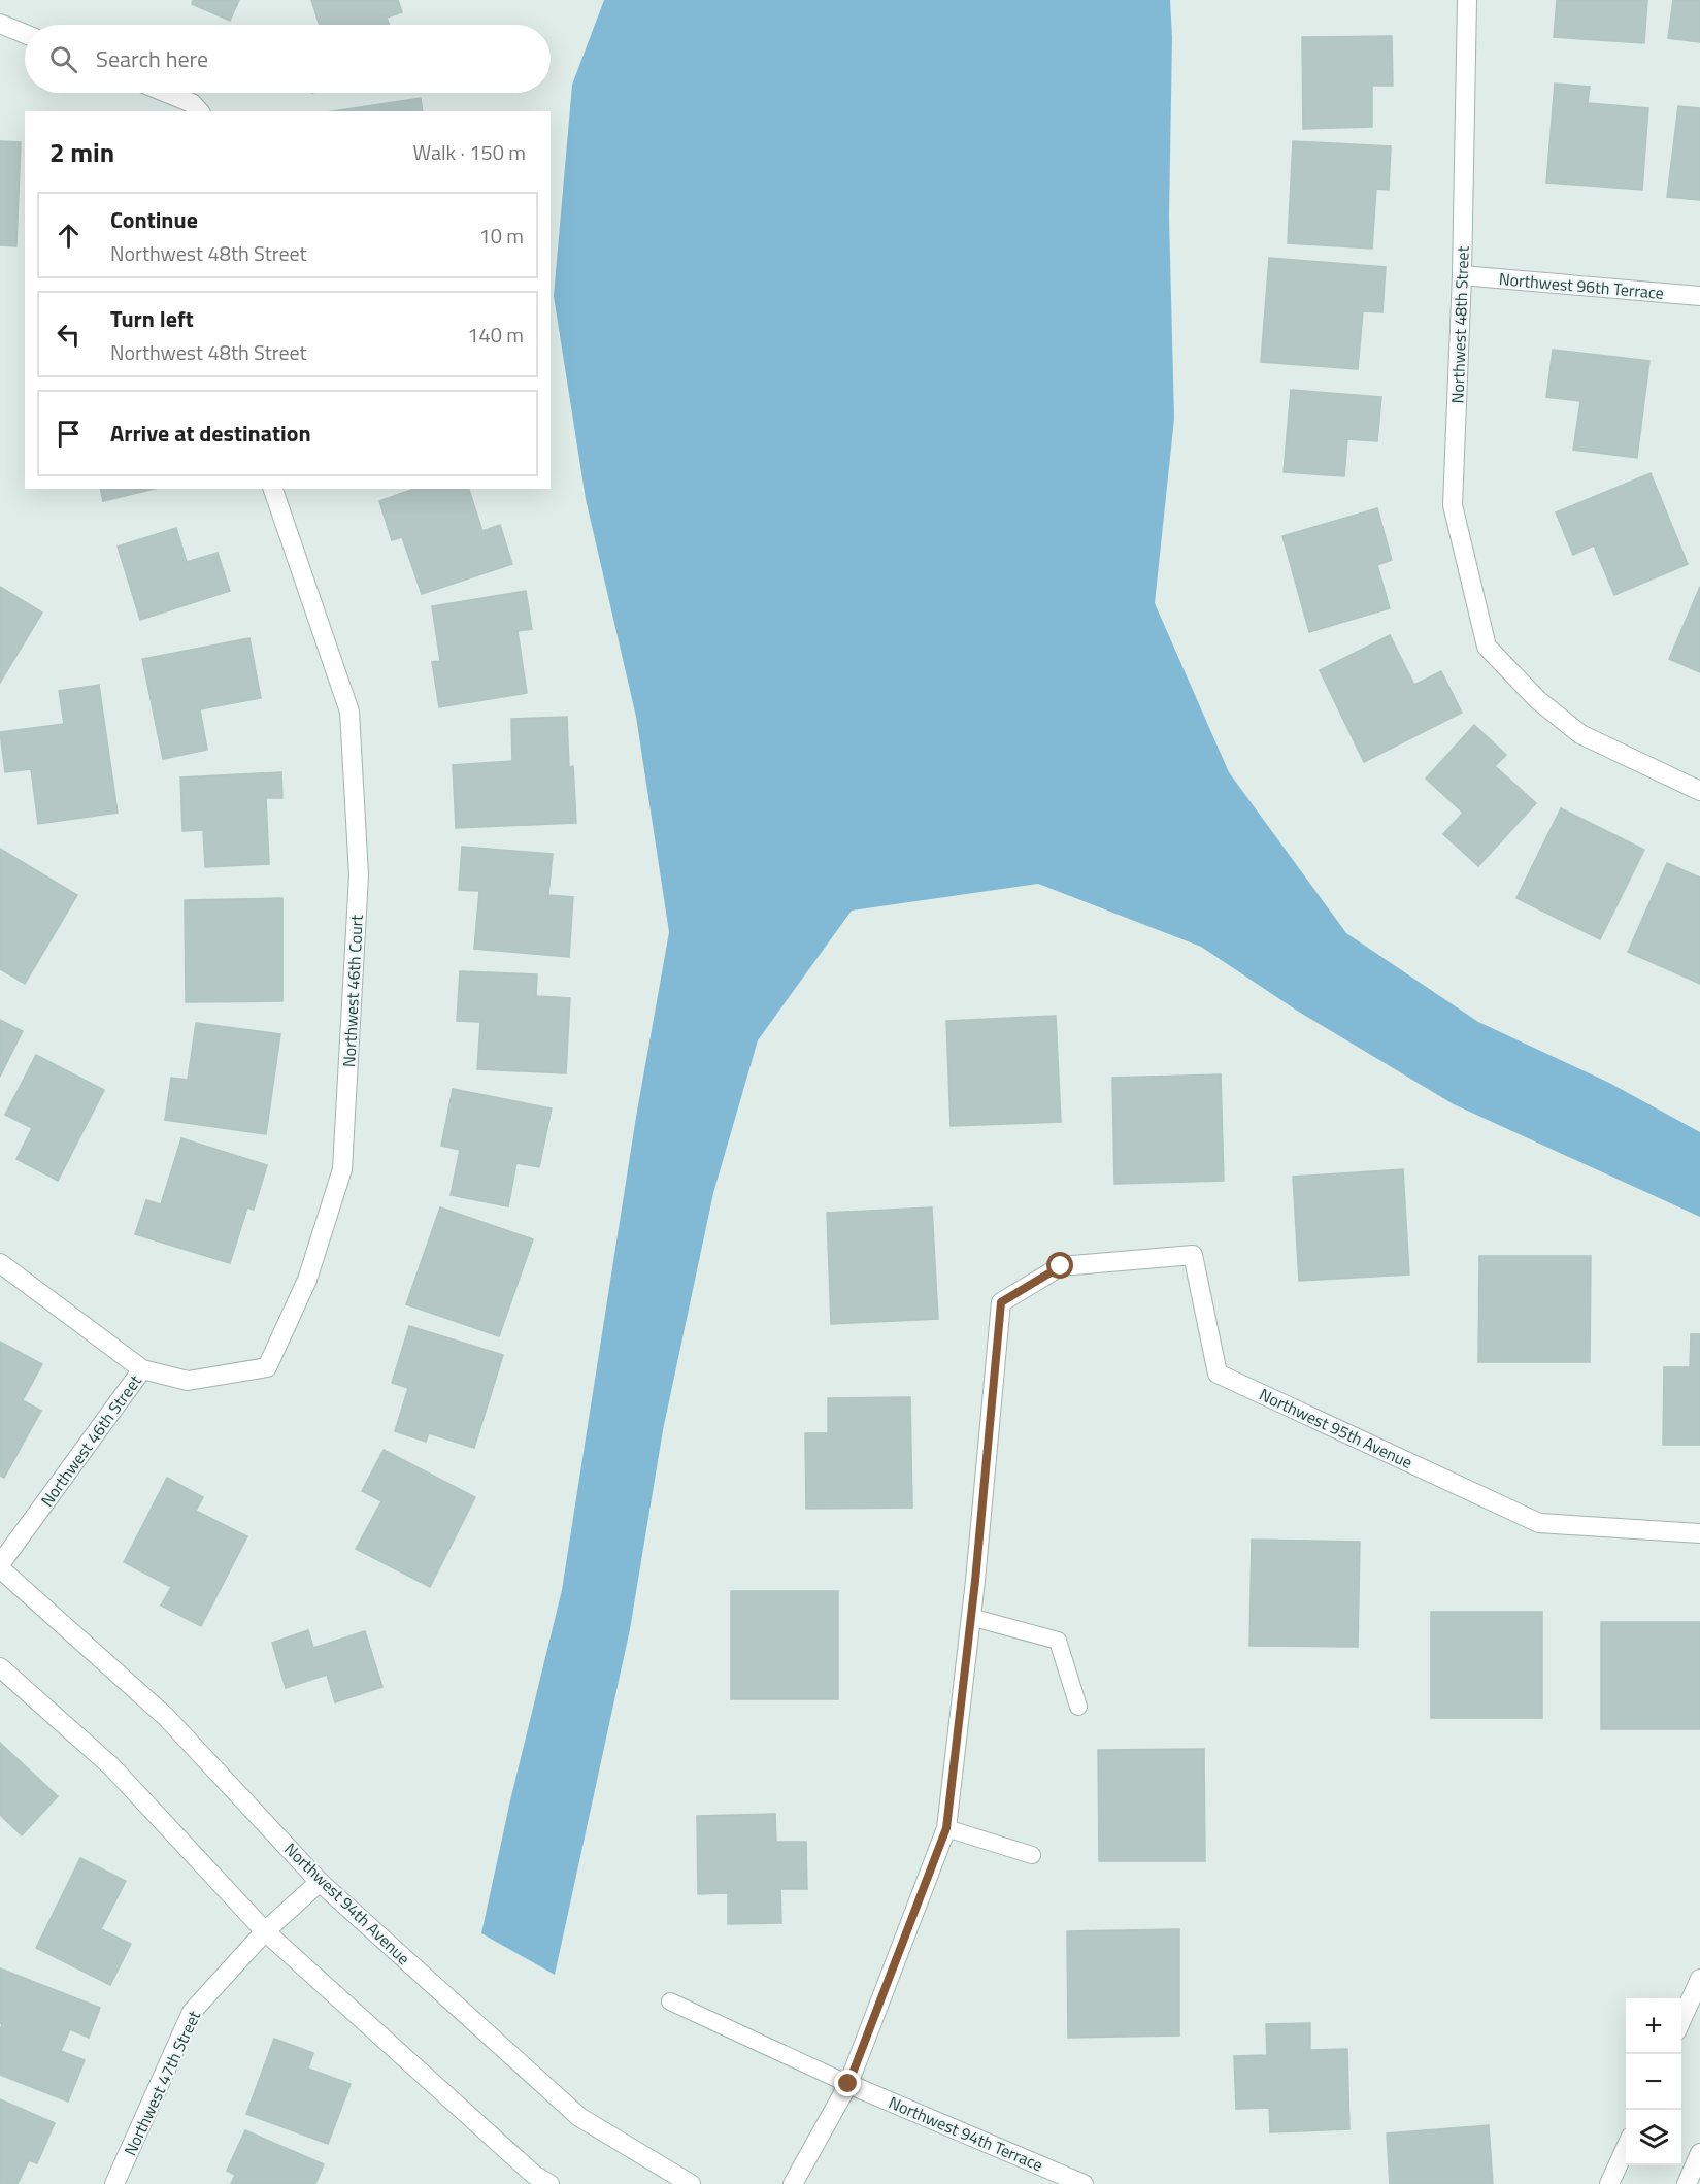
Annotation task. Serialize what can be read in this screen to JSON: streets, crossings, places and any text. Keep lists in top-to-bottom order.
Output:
{
  "streets": {
    "street": [
      "Northwest 96th Terrace",
      "Northwest 48th Street",
      "Northwest 46th Court",
      "Northwest 95th Avenue",
      "Northwest 46th Street",
      "Northwest 94th Avenue",
      "Northwest 47th Street",
      "Northwest 94th Terrace"
    ]
  },
  "crossings": [
    ["Northwest 96th Terrace", "Northwest 48th Street"],
    ["Northwest 46th Court", "Northwest 46th Street"],
    ["Northwest 46th Street", "Northwest 94th Avenue"],
    ["Northwest 94th Avenue", "Northwest 47th Street"]
  ],
  "page": {
    "search": "Search here",
    "heading": ["2 min", "Walk · 150 m"],
    "list": [
      ["Continue", "Northwest 48th Street", "10 m"],
      ["Turn left", "Northwest 48th Street", "140 m"],
      "Arrive at destination"
    ],
    "map_buttons": ["+", "−"]
  }
}
